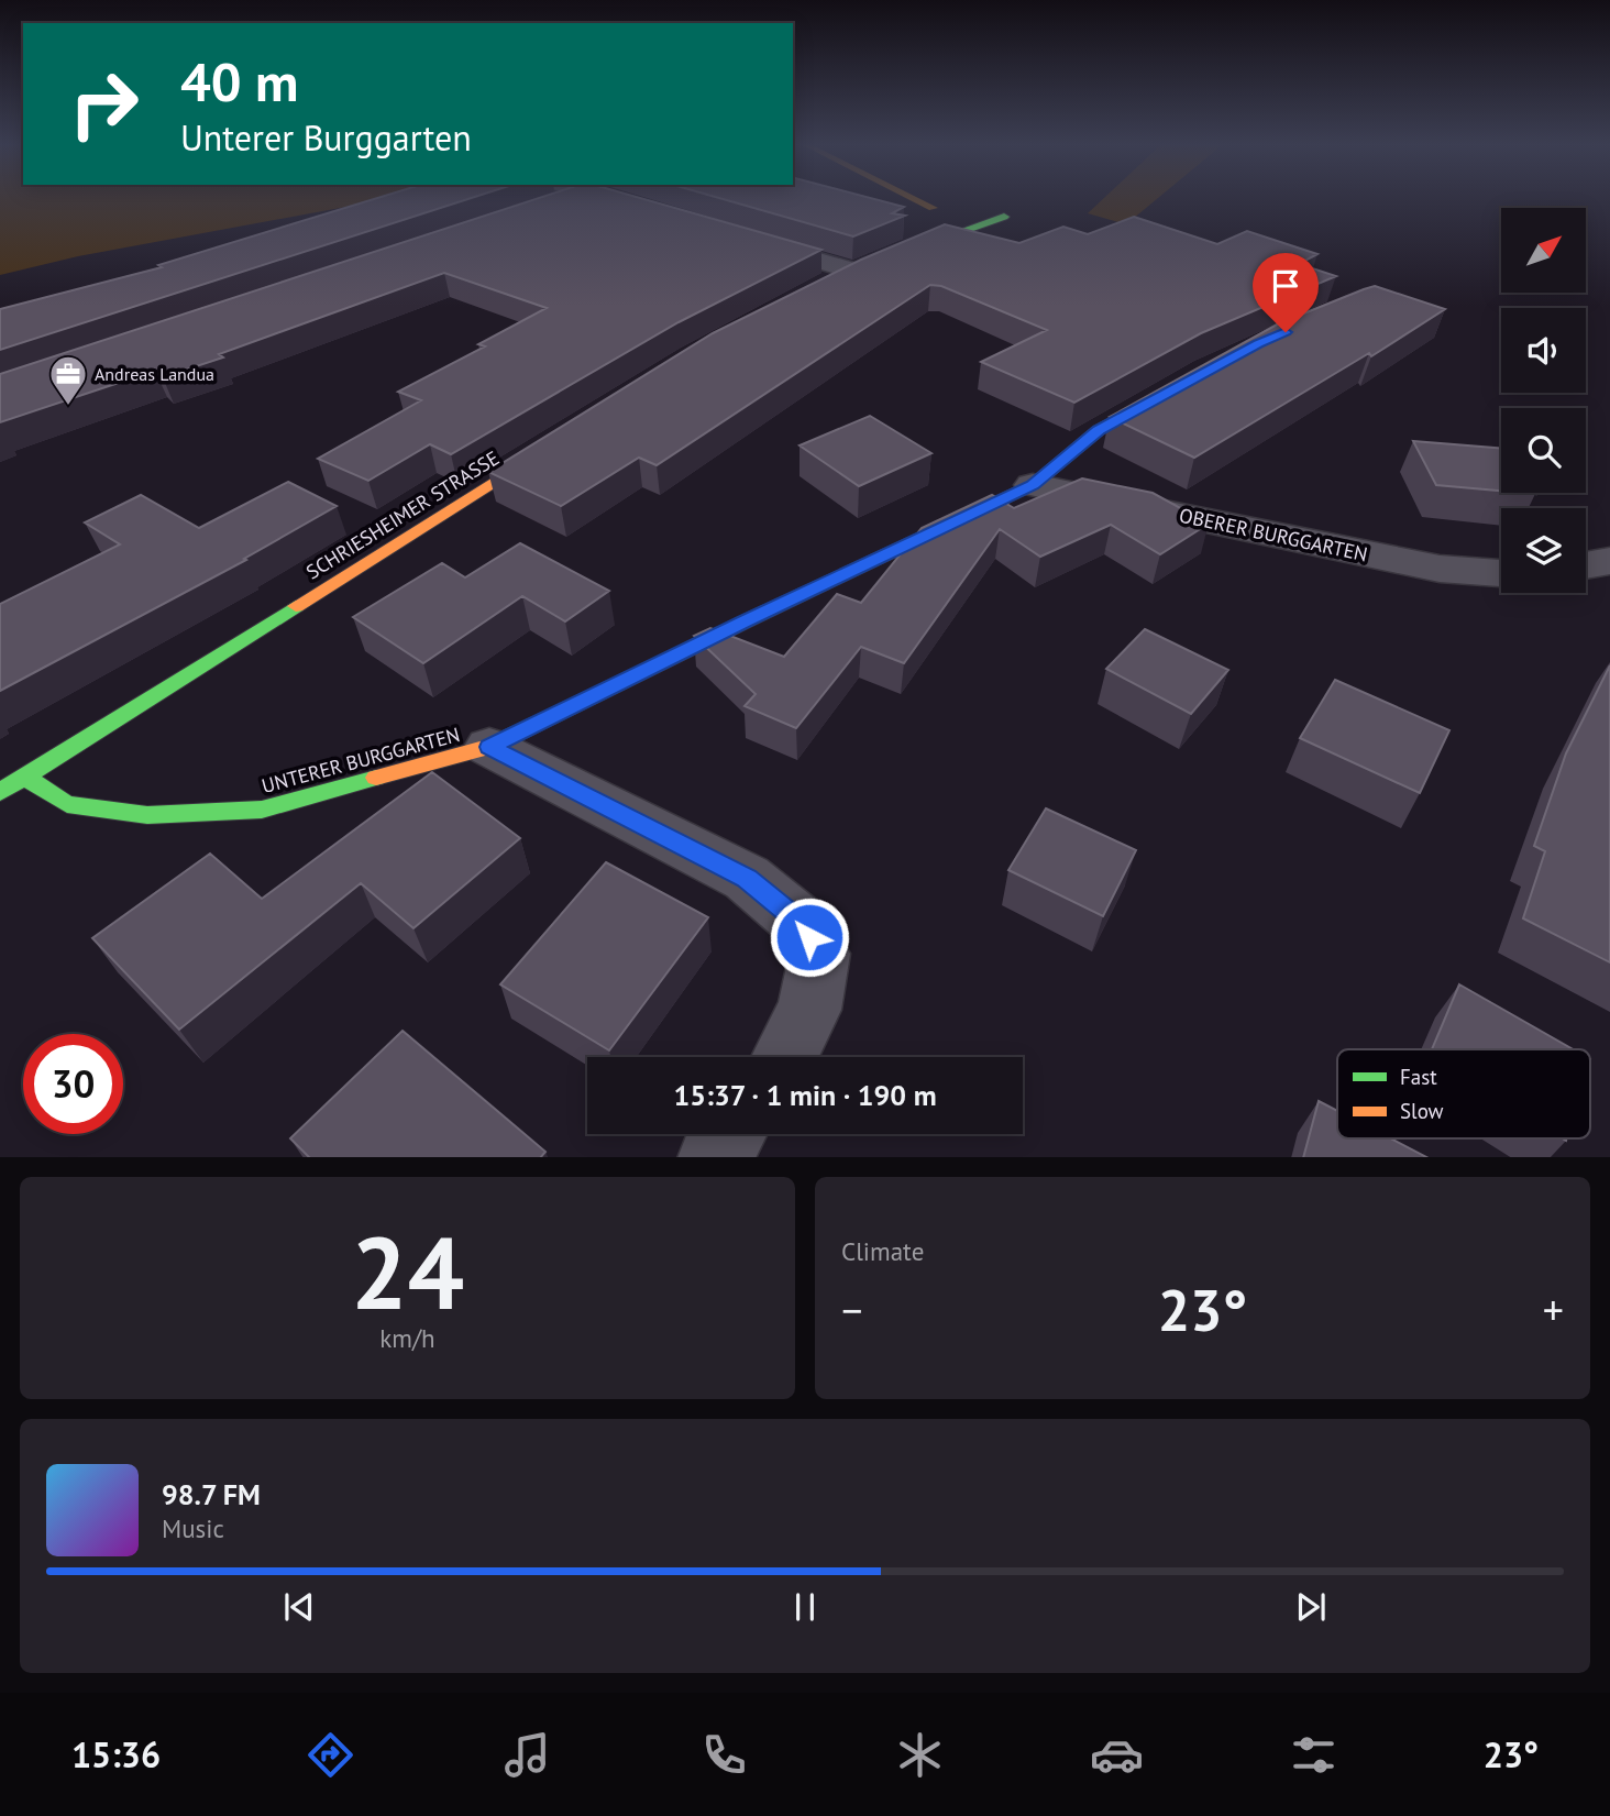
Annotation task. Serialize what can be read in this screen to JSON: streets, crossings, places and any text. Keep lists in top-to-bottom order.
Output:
{
  "streets": {
    "street": ["SCHRIESHEIMER STRASSE", "OBERER BURGGARTEN", "UNTERER BURGGARTEN"]
  },
  "crossings": [
    ["SCHRIESHEIMER STRASSE", "UNTERER BURGGARTEN"],
    ["OBERER BURGGARTEN", "UNTERER BURGGARTEN"]
  ],
  "places": {
    "office": ["Andreas Landua"]
  },
  "legend": ["Fast", "Slow"],
  "north": "top right",
  "page": {
    "turn": ["40 m", "Unterer Burggarten"],
    "limit": "30",
    "trip": "15:37 · 1 min · 190 m",
    "tile": [
      ["24", "km/h"],
      "Climate"
    ],
    "heat": ["−", "23°", "+"],
    "song": ["98.7 FM", "Music"],
    "tabs": ["15:36", "23°"]
  }
}
